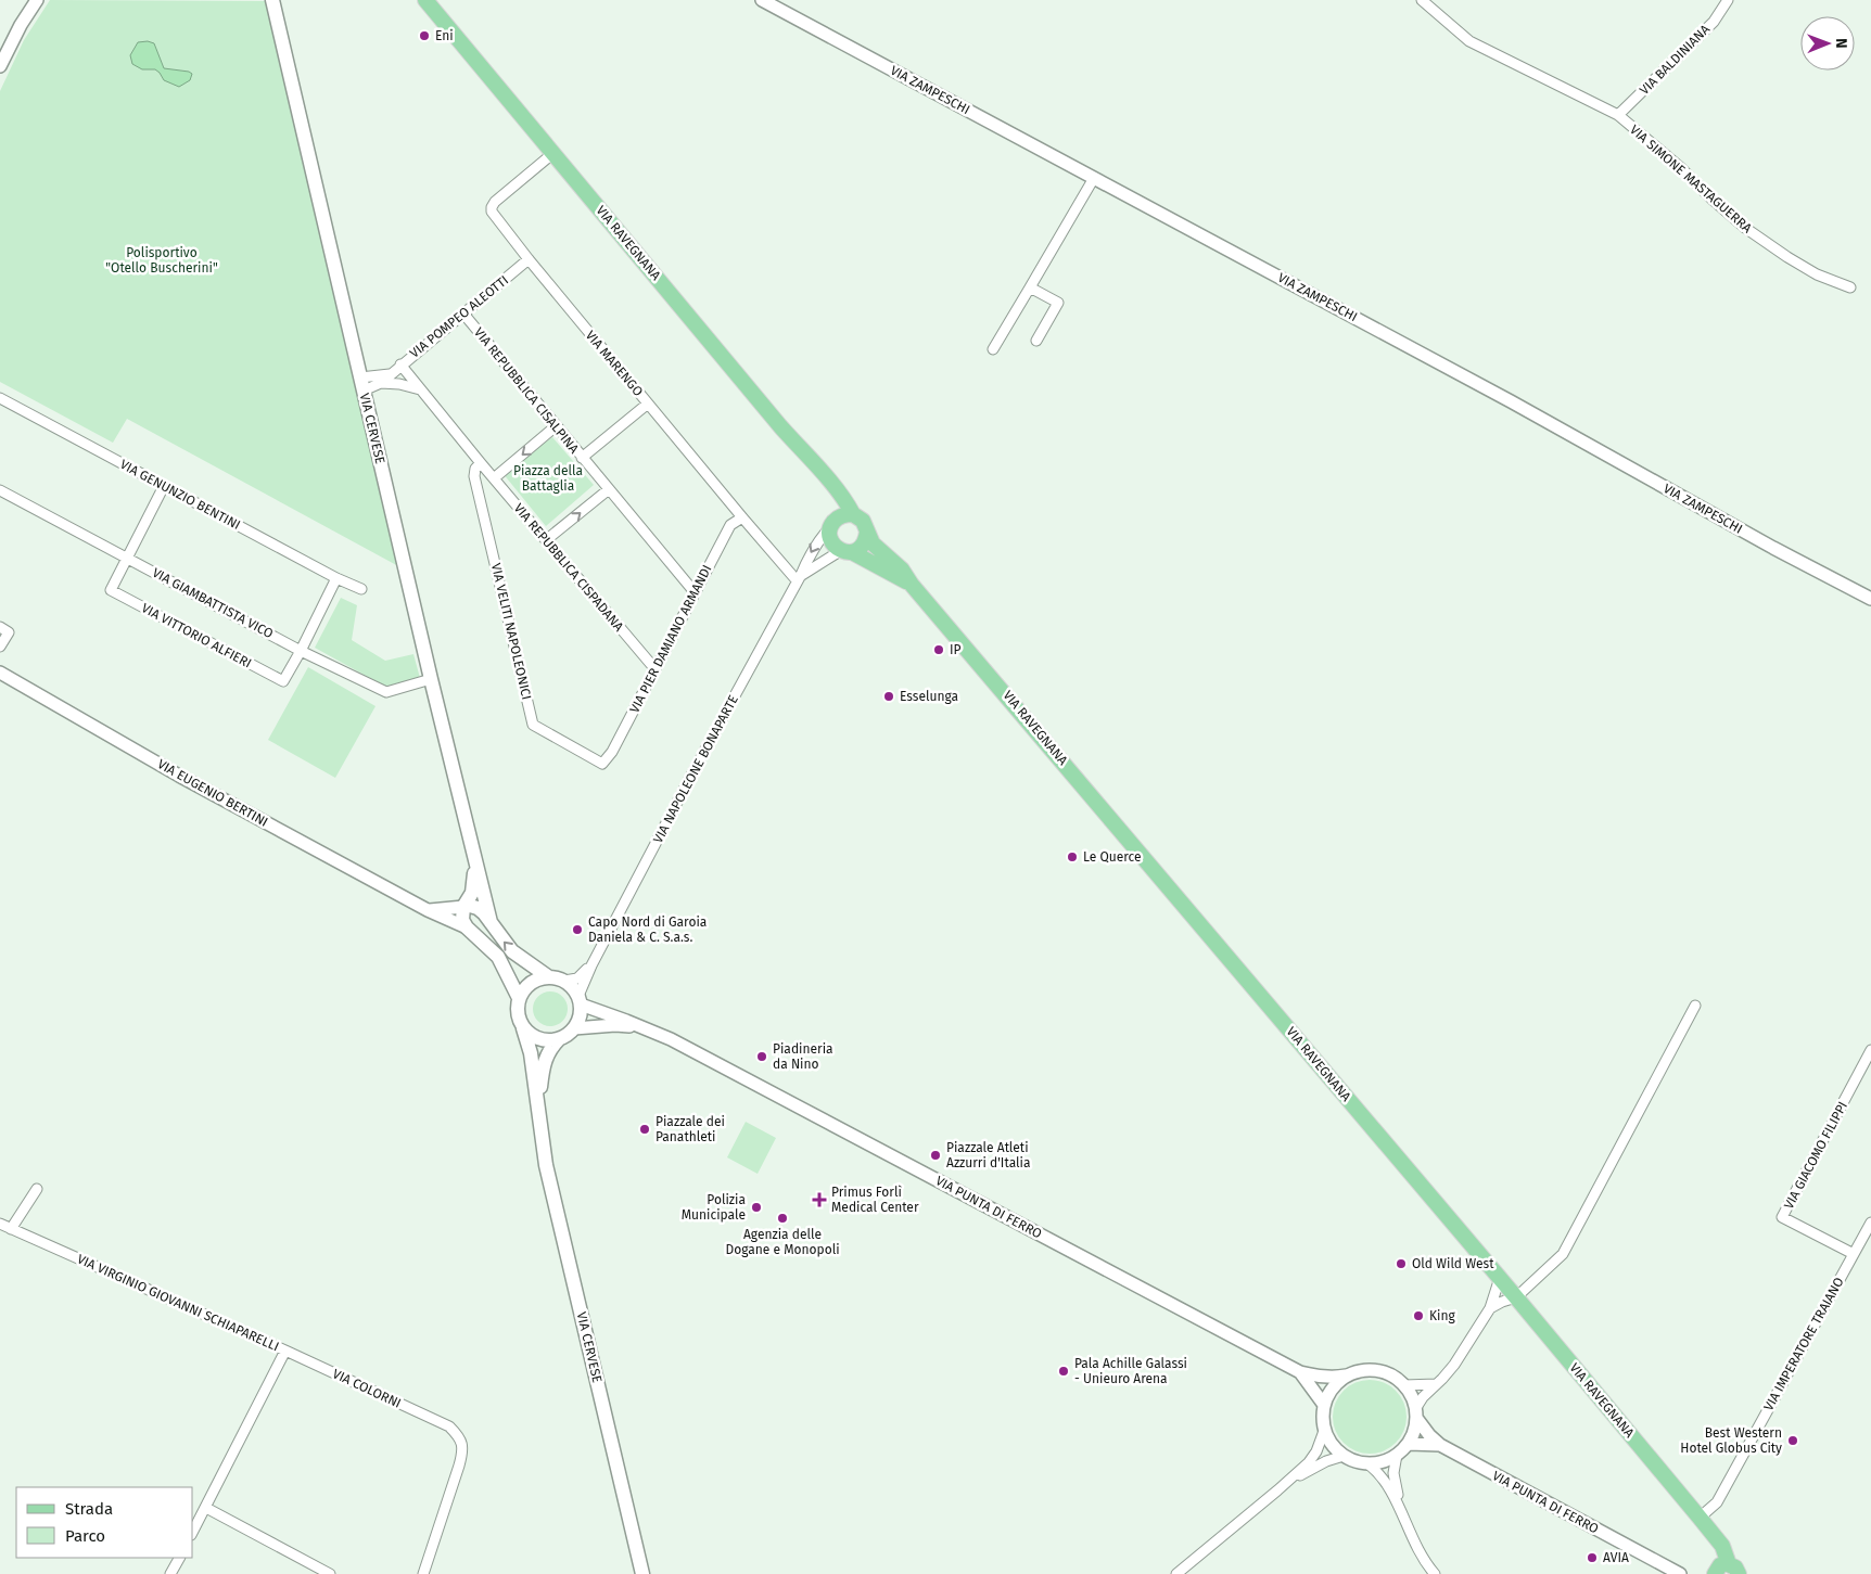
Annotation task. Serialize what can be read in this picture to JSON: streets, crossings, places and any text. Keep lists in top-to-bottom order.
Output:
{
  "streets": {
    "main road": ["VIA RAVEGNANA", "VIA CERVESE"],
    "street": [
      "VIA BALDINIANA",
      "VIA ZAMPESCHI",
      "VIA SIMONE MASTAGUERRA",
      "VIA POMPEO ALEOTTI",
      "VIA MARENGO",
      "VIA REPUBBLICA CISALPINA",
      "VIA GENUNZIO BENTINI",
      "VIA REPUBBLICA CISPADANA",
      "VIA GIAMBATTISTA VICO",
      "VIA VELITI NAPOLEONICI",
      "VIA VITTORIO ALFIERI",
      "VIA PIER DAMIANO ARMANDI",
      "VIA NAPOLEONE BONAPARTE",
      "VIA EUGENIO BERTINI",
      "VIA GIACOMO FILIPPI",
      "VIA PUNTA DI FERRO",
      "VIA VIRGINIO GIOVANNI SCHIAPARELLI",
      "VIA IMPERATORE TRAIANO",
      "VIA COLORNI"
    ]
  },
  "crossings": [
    ["VIA BALDINIANA", "VIA SIMONE MASTAGUERRA"],
    ["VIA RAVEGNANA", "VIA MARENGO"],
    ["VIA RAVEGNANA", "VIA NAPOLEONE BONAPARTE"],
    ["VIA RAVEGNANA", "VIA IMPERATORE TRAIANO"],
    ["VIA POMPEO ALEOTTI", "VIA MARENGO"],
    ["VIA POMPEO ALEOTTI", "VIA REPUBBLICA CISALPINA"],
    ["VIA POMPEO ALEOTTI", "VIA REPUBBLICA CISPADANA"],
    ["VIA MARENGO", "VIA PIER DAMIANO ARMANDI"],
    ["VIA MARENGO", "VIA NAPOLEONE BONAPARTE"],
    ["VIA REPUBBLICA CISALPINA", "VIA PIER DAMIANO ARMANDI"],
    ["VIA CERVESE", "VIA GIAMBATTISTA VICO"],
    ["VIA CERVESE", "VIA NAPOLEONE BONAPARTE"],
    ["VIA CERVESE", "VIA EUGENIO BERTINI"],
    ["VIA CERVESE", "VIA PUNTA DI FERRO"],
    ["VIA REPUBBLICA CISPADANA", "VIA VELITI NAPOLEONICI"],
    ["VIA REPUBBLICA CISPADANA", "VIA PIER DAMIANO ARMANDI"],
    ["VIA GIAMBATTISTA VICO", "VIA VITTORIO ALFIERI"],
    ["VIA VELITI NAPOLEONICI", "VIA PIER DAMIANO ARMANDI"],
    ["VIA NAPOLEONE BONAPARTE", "VIA PUNTA DI FERRO"],
    ["VIA GIACOMO FILIPPI", "VIA IMPERATORE TRAIANO"],
    ["VIA VIRGINIO GIOVANNI SCHIAPARELLI", "VIA COLORNI"]
  ],
  "parks": ["Polisportivo \"Otello Buscherini\"", "Piazza della Battaglia"],
  "places": {
    "other": [
      "Eni",
      "IP",
      "Esselunga",
      "Le Querce",
      "Capo Nord di Garoia Daniela & C. S.a.s.",
      "Piadineria da Nino",
      "Piazzale dei Panathleti",
      "Piazzale Atleti Azzurri d'Italia",
      "Polizia Municipale",
      "Agenzia delle Dogane e Monopoli",
      "Old Wild West",
      "King",
      "Pala Achille Galassi - Unieuro Arena",
      "Best Western Hotel Globus City",
      "AVIA"
    ],
    "health": ["Primus Forlì Medical Center"]
  },
  "legend": ["Strada", "Parco"],
  "north": "right"
}
